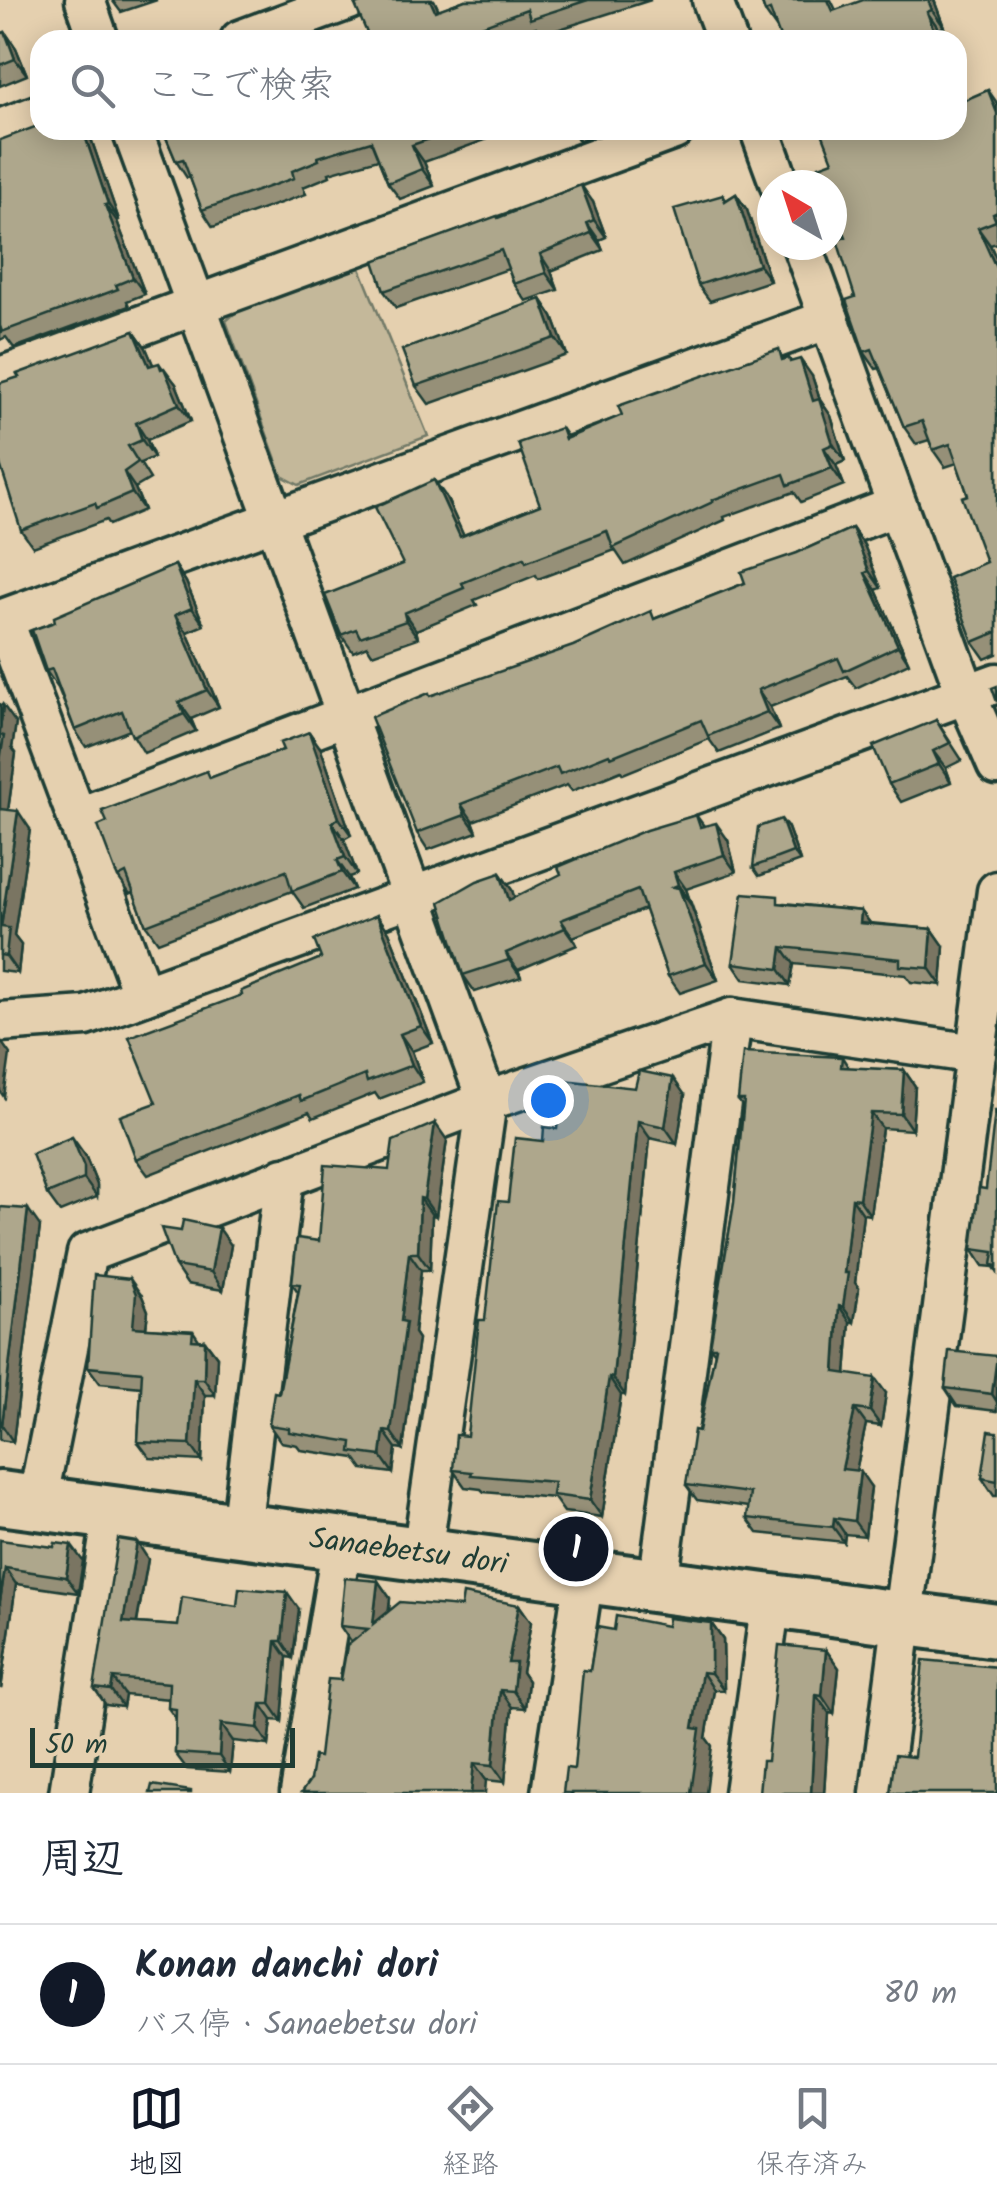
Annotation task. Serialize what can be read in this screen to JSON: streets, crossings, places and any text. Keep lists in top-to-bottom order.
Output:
{
  "streets": {
    "street": ["Sanaebetsu dori"]
  },
  "scale_bar": "50 m",
  "north": "top left",
  "page": {
    "search": "ここで検索",
    "pins": "1",
    "scale": "50 m",
    "heading": "周辺",
    "list": [
      {
        "mark": "1",
        "name": "Konan danchi dori",
        "note": "バス停 · Sanaebetsu dori",
        "value": "80 m"
      }
    ],
    "nav": ["地図", "経路", "保存済み"]
  }
}
